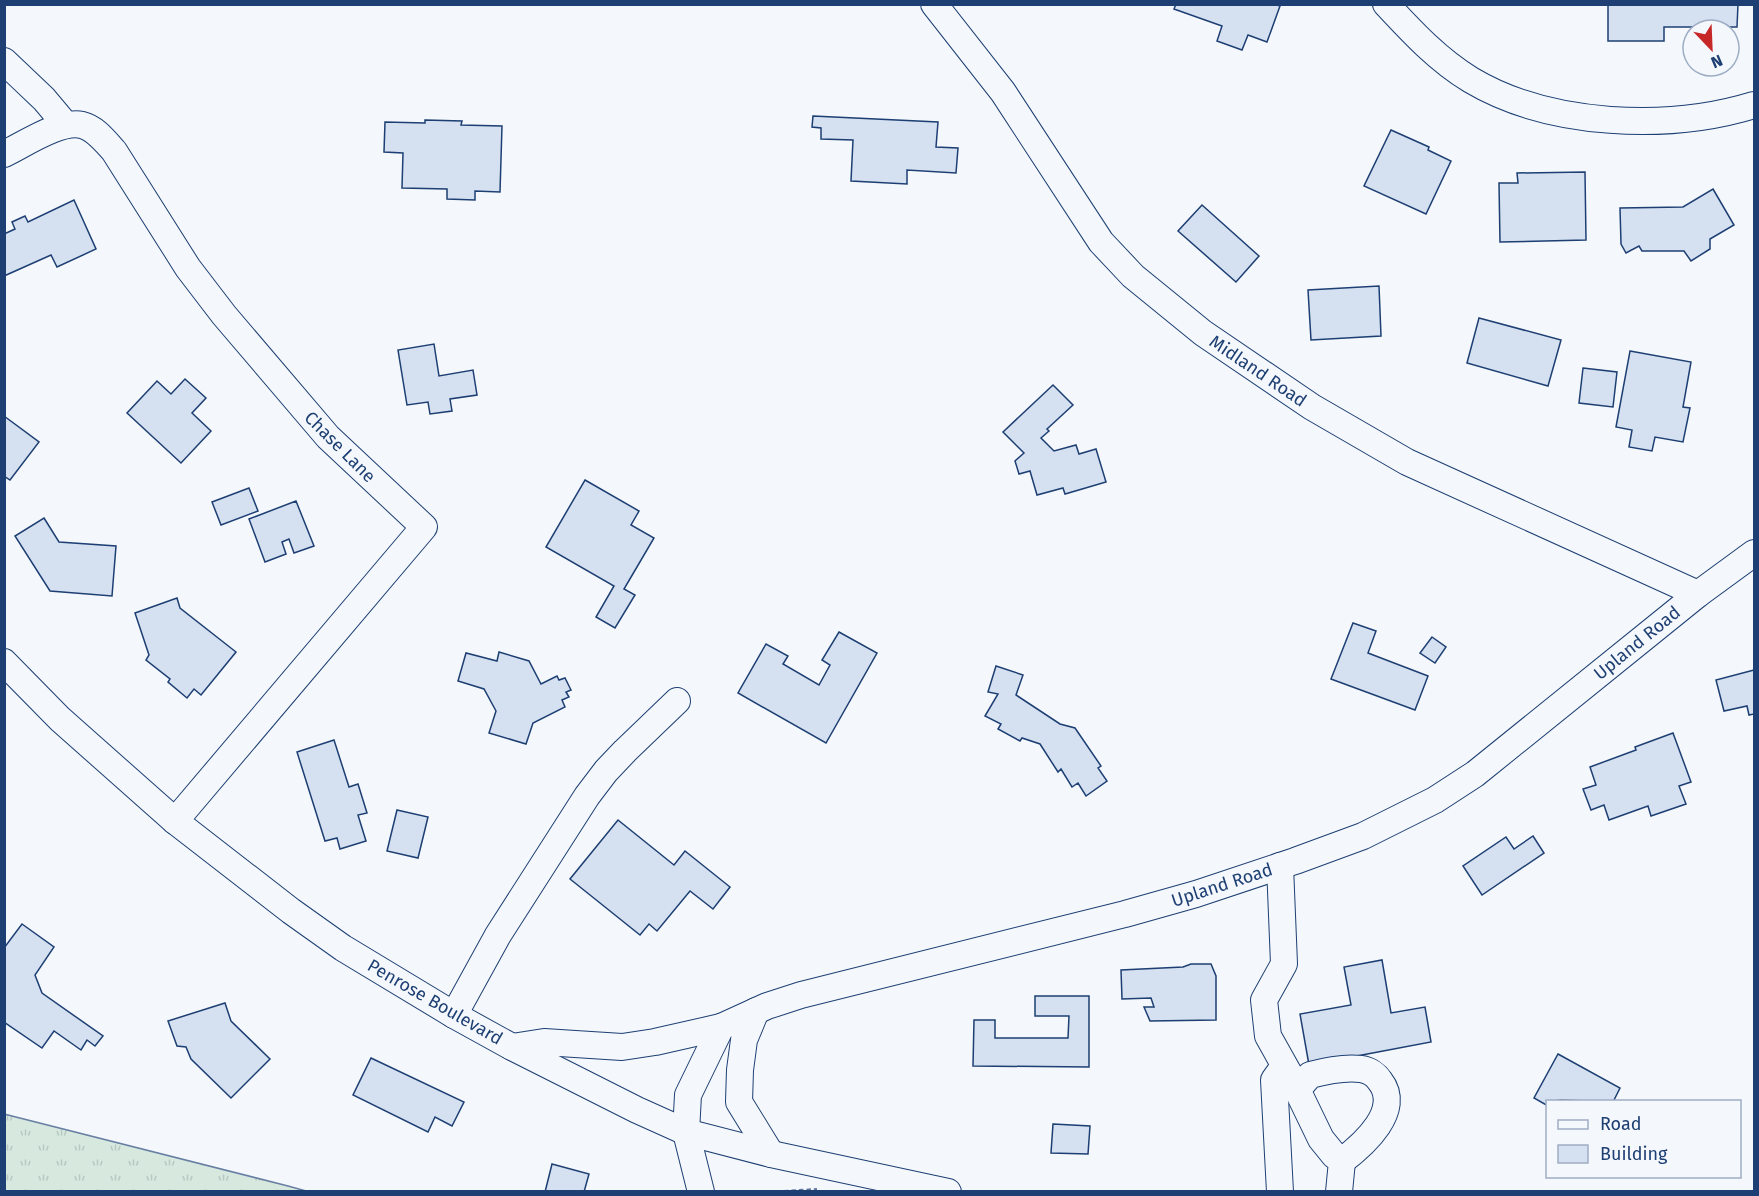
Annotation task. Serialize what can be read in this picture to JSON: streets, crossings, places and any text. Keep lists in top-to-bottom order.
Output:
{
  "streets": {
    "street": [
      "Midland Road",
      "Chase Lane",
      "Upland Road",
      "Penrose Boulevard"
    ]
  },
  "crossings": [
    ["Midland Road", "Upland Road"],
    ["Chase Lane", "Penrose Boulevard"],
    ["Upland Road", "Penrose Boulevard"]
  ],
  "legend": ["Road", "Building"],
  "north": "bottom right"
}
